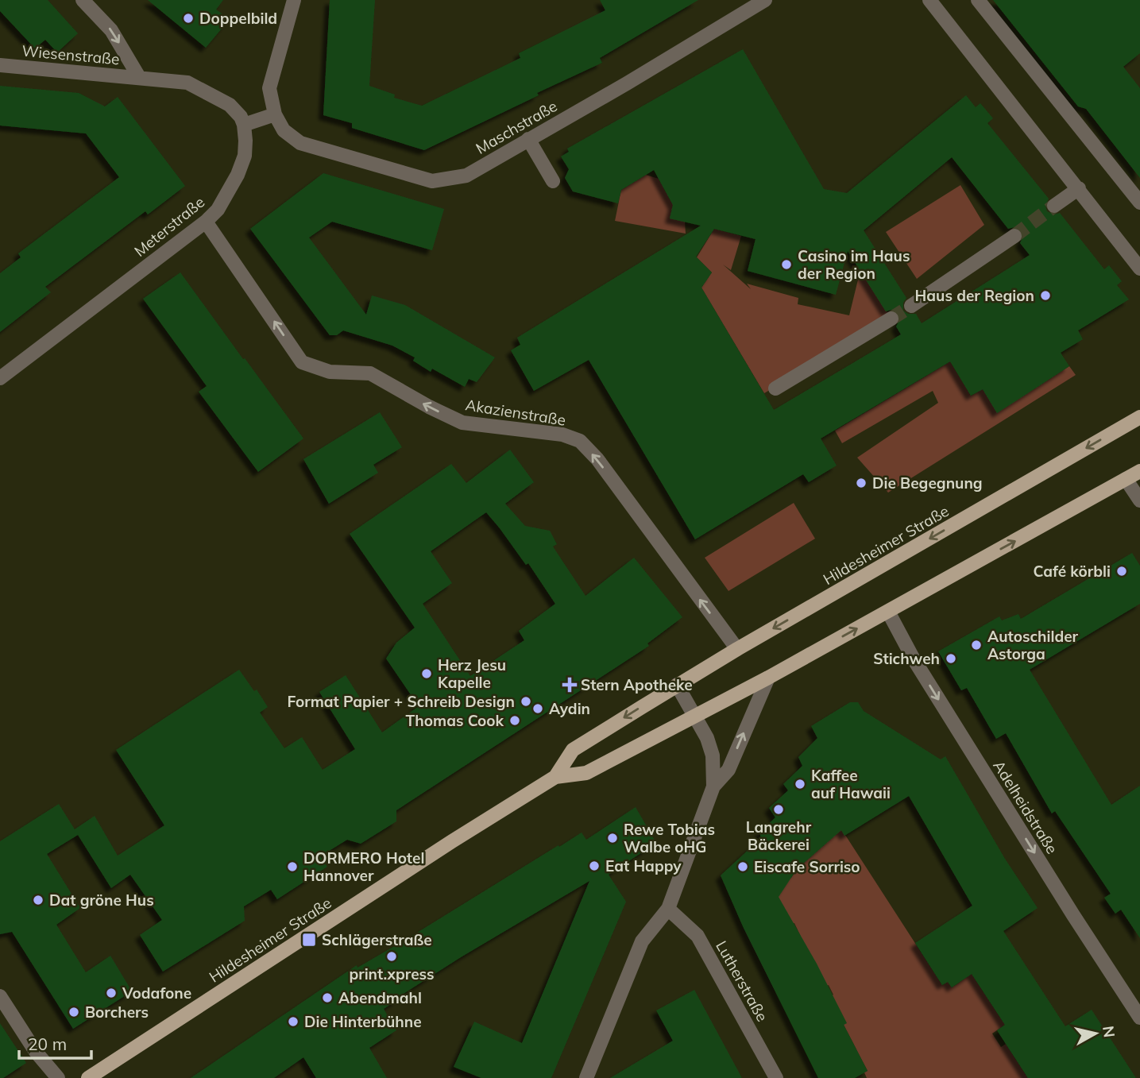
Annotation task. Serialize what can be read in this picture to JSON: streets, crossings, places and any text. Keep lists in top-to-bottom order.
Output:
{
  "streets": {
    "main road": ["Hildesheimer Straße"],
    "street": [
      "Wiesenstraße",
      "Maschstraße",
      "Meterstraße",
      "Akazienstraße",
      "Adelheidstraße",
      "Lutherstraße"
    ]
  },
  "crossings": [
    ["Meterstraße", "Akazienstraße"],
    ["Akazienstraße", "Hildesheimer Straße"],
    ["Hildesheimer Straße", "Adelheidstraße"]
  ],
  "one_way": ["Akazienstraße", "Adelheidstraße"],
  "places": {
    "other": [
      "Doppelbild",
      "Casino im Haus der Region",
      "Haus der Region",
      "Die Begegnung",
      "Café körbli",
      "Autoschilder Astorga",
      "Stichweh",
      "Herz Jesu Kapelle",
      "Format Papier + Schreib Design",
      "Aydin",
      "Thomas Cook",
      "Kaffee auf Hawaii",
      "Langrehr Bäckerei",
      "Rewe Tobias Walbe oHG",
      "Eat Happy",
      "DORMERO Hotel Hannover",
      "Eiscafe Sorriso",
      "Dat gröne Hus",
      "print.xpress",
      "Vodafone",
      "Abendmahl",
      "Borchers",
      "Die Hinterbühne"
    ],
    "health": ["Stern Apotheke"],
    "transit": ["Schlägerstraße"]
  },
  "scale_bar": "20 m",
  "north": "right"
}
